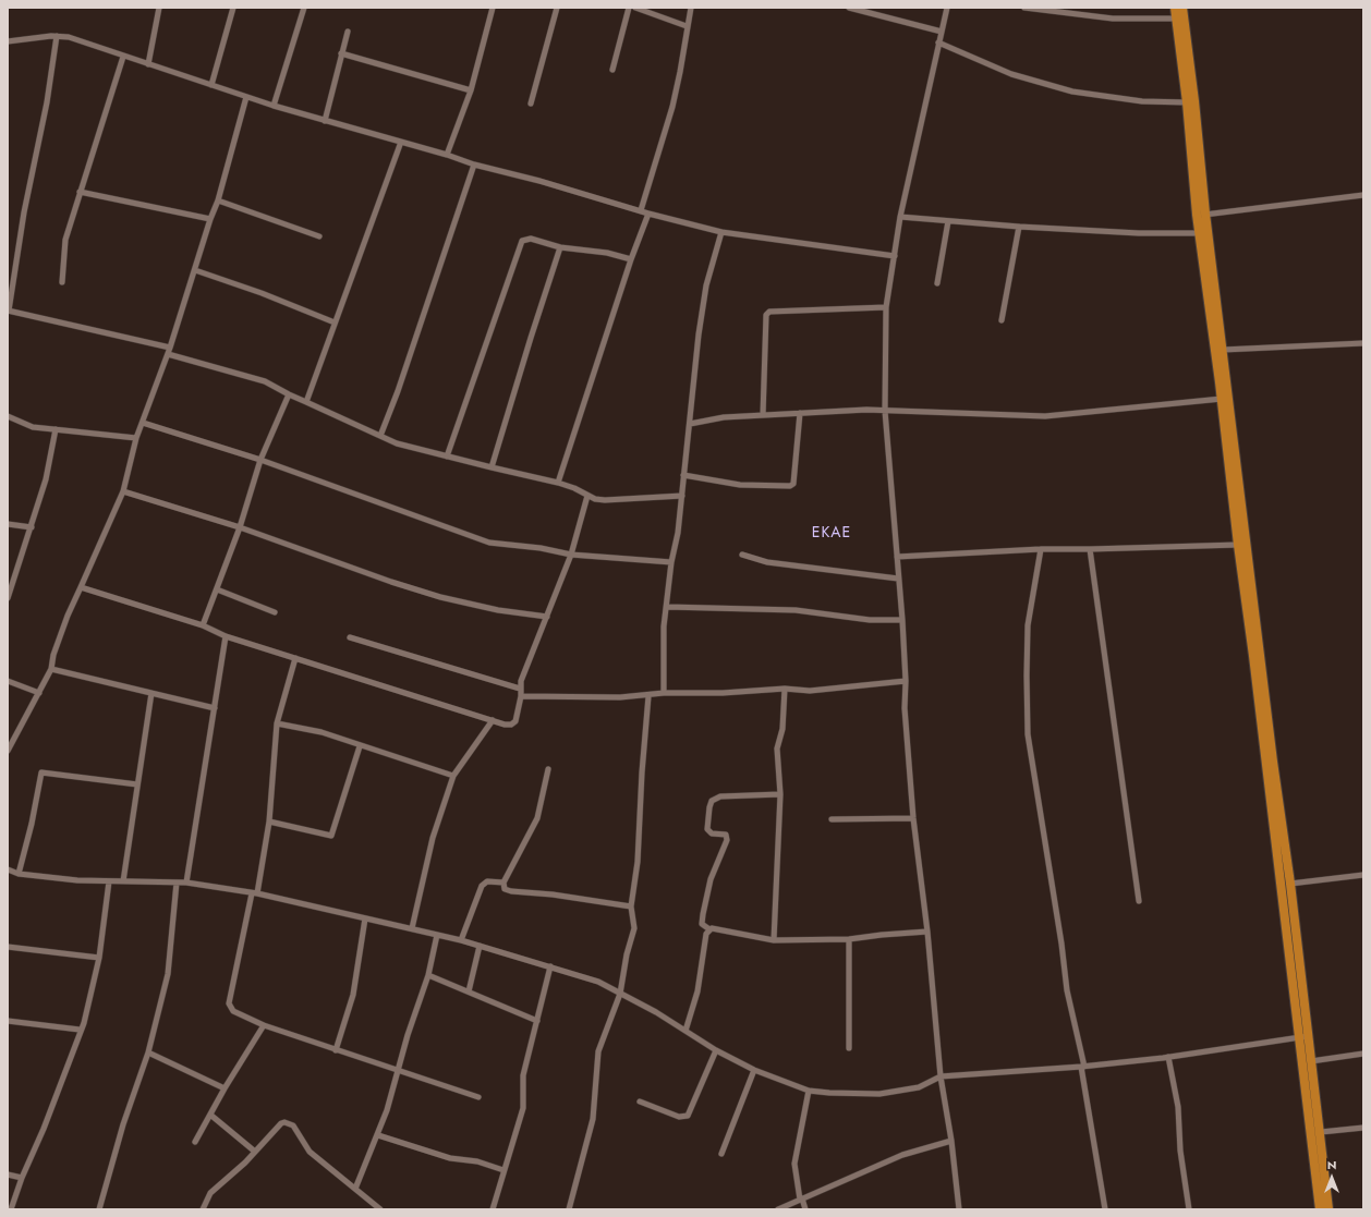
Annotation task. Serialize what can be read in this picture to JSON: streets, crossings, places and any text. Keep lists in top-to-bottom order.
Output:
{
  "districts": ["EKAE"],
  "north": "top"
}
